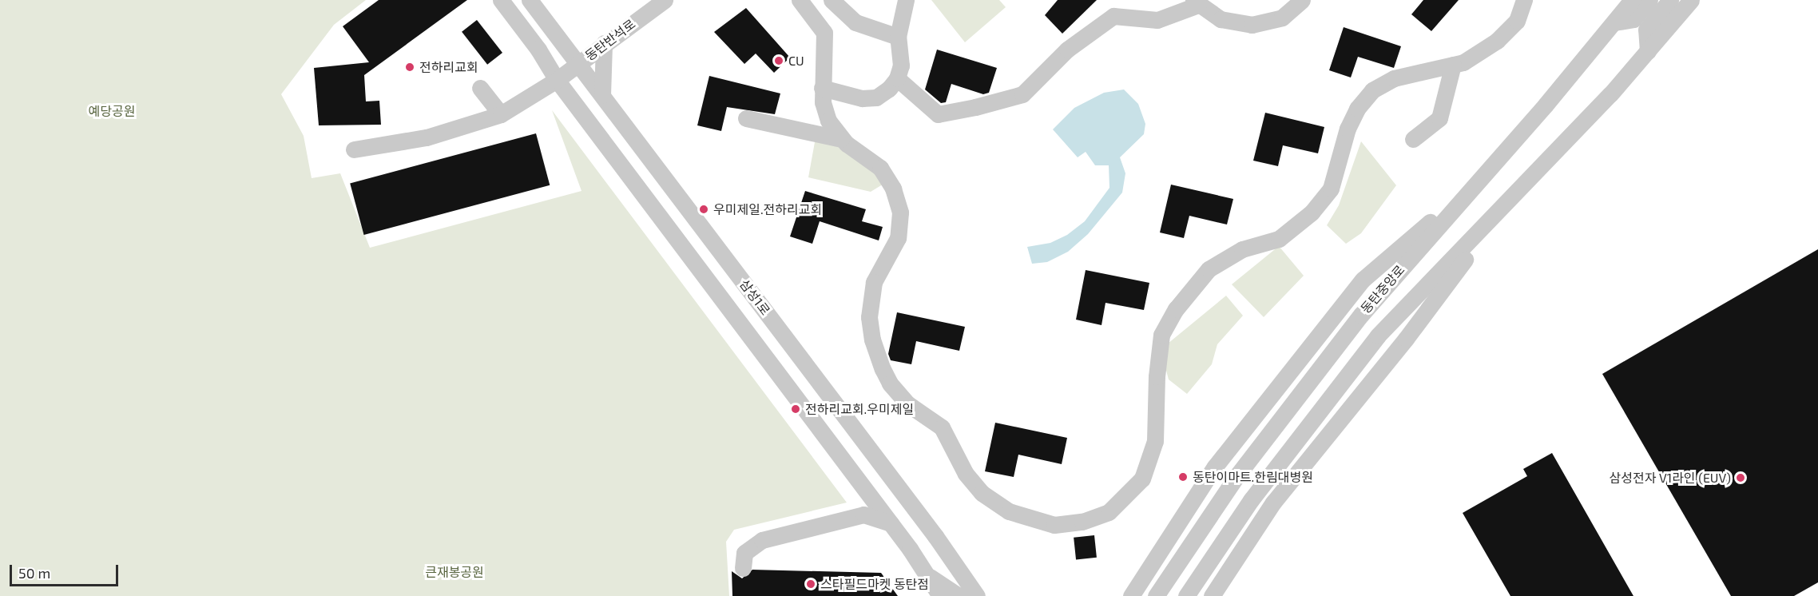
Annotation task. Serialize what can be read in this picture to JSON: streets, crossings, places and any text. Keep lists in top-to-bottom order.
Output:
{
  "streets": {
    "street": ["동탄반석로", "동탄중앙로", "삼성1로"]
  },
  "crossings": [
    ["동탄반석로", "삼성1로"]
  ],
  "parks": ["예당공원", "큰재봉공원"],
  "places": [
    "CU",
    "전하리교회",
    "우미제일.전하리교회",
    "전하리교회.우미제일",
    "동탄이마트.한림대병원",
    "삼성전자 V1라인 (EUV)",
    "스타필드마켓 동탄점"
  ],
  "scale_bar": "50 m"
}
